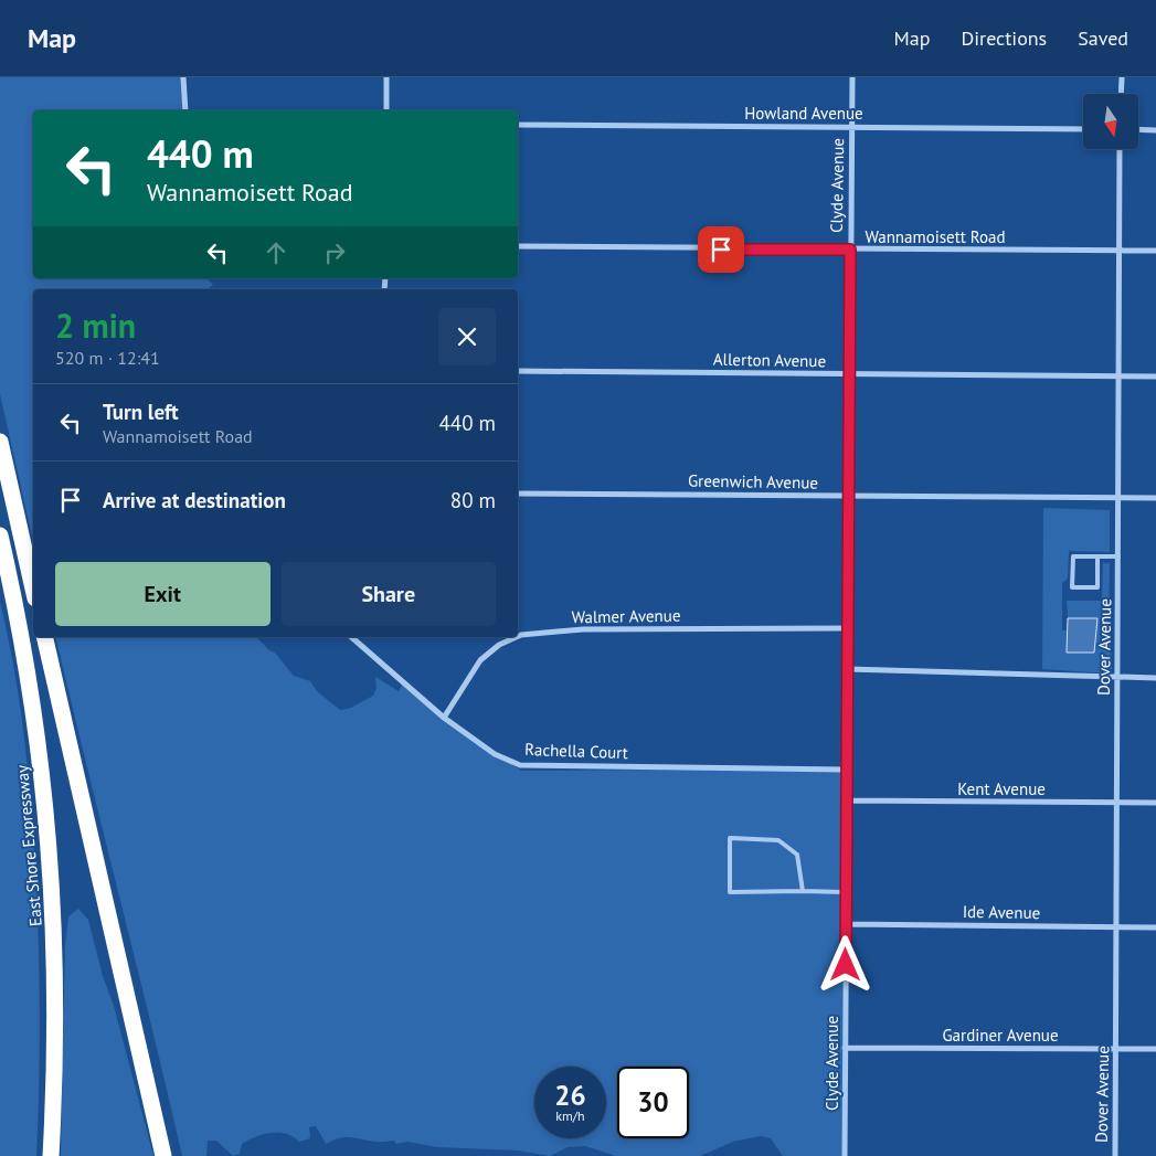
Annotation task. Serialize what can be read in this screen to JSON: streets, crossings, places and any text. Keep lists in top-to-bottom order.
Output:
{
  "streets": {
    "highway": ["East Shore Expressway"],
    "street": [
      "Howland Avenue",
      "Clyde Avenue",
      "Wannamoisett Road",
      "Allerton Avenue",
      "Greenwich Avenue",
      "Walmer Avenue",
      "Dover Avenue",
      "Rachella Court",
      "Kent Avenue",
      "Ide Avenue",
      "Gardiner Avenue"
    ]
  },
  "crossings": [
    ["Howland Avenue", "Clyde Avenue"],
    ["Clyde Avenue", "Wannamoisett Road"],
    ["Clyde Avenue", "Allerton Avenue"],
    ["Clyde Avenue", "Greenwich Avenue"],
    ["Clyde Avenue", "Walmer Avenue"],
    ["Clyde Avenue", "Rachella Court"],
    ["Clyde Avenue", "Kent Avenue"],
    ["Clyde Avenue", "Ide Avenue"],
    ["Clyde Avenue", "Gardiner Avenue"],
    ["Wannamoisett Road", "Dover Avenue"],
    ["Allerton Avenue", "Dover Avenue"],
    ["Greenwich Avenue", "Dover Avenue"],
    ["Walmer Avenue", "Rachella Court"],
    ["Dover Avenue", "Kent Avenue"],
    ["Dover Avenue", "Ide Avenue"],
    ["Dover Avenue", "Gardiner Avenue"]
  ],
  "north": "bottom",
  "page": {
    "header": "Map",
    "nav": ["Map", "Directions", "Saved"],
    "turn": ["440 m", "Wannamoisett Road"],
    "heading": ["2 min", "520 m · 12:41"],
    "list": [
      {
        "name": "Turn left",
        "note": "Wannamoisett Road",
        "value": "440 m"
      },
      {
        "name": "Arrive at destination",
        "value": "80 m"
      }
    ],
    "buttons": ["Exit", "Share"],
    "speed": "26 km/h",
    "limit": "30"
  }
}
